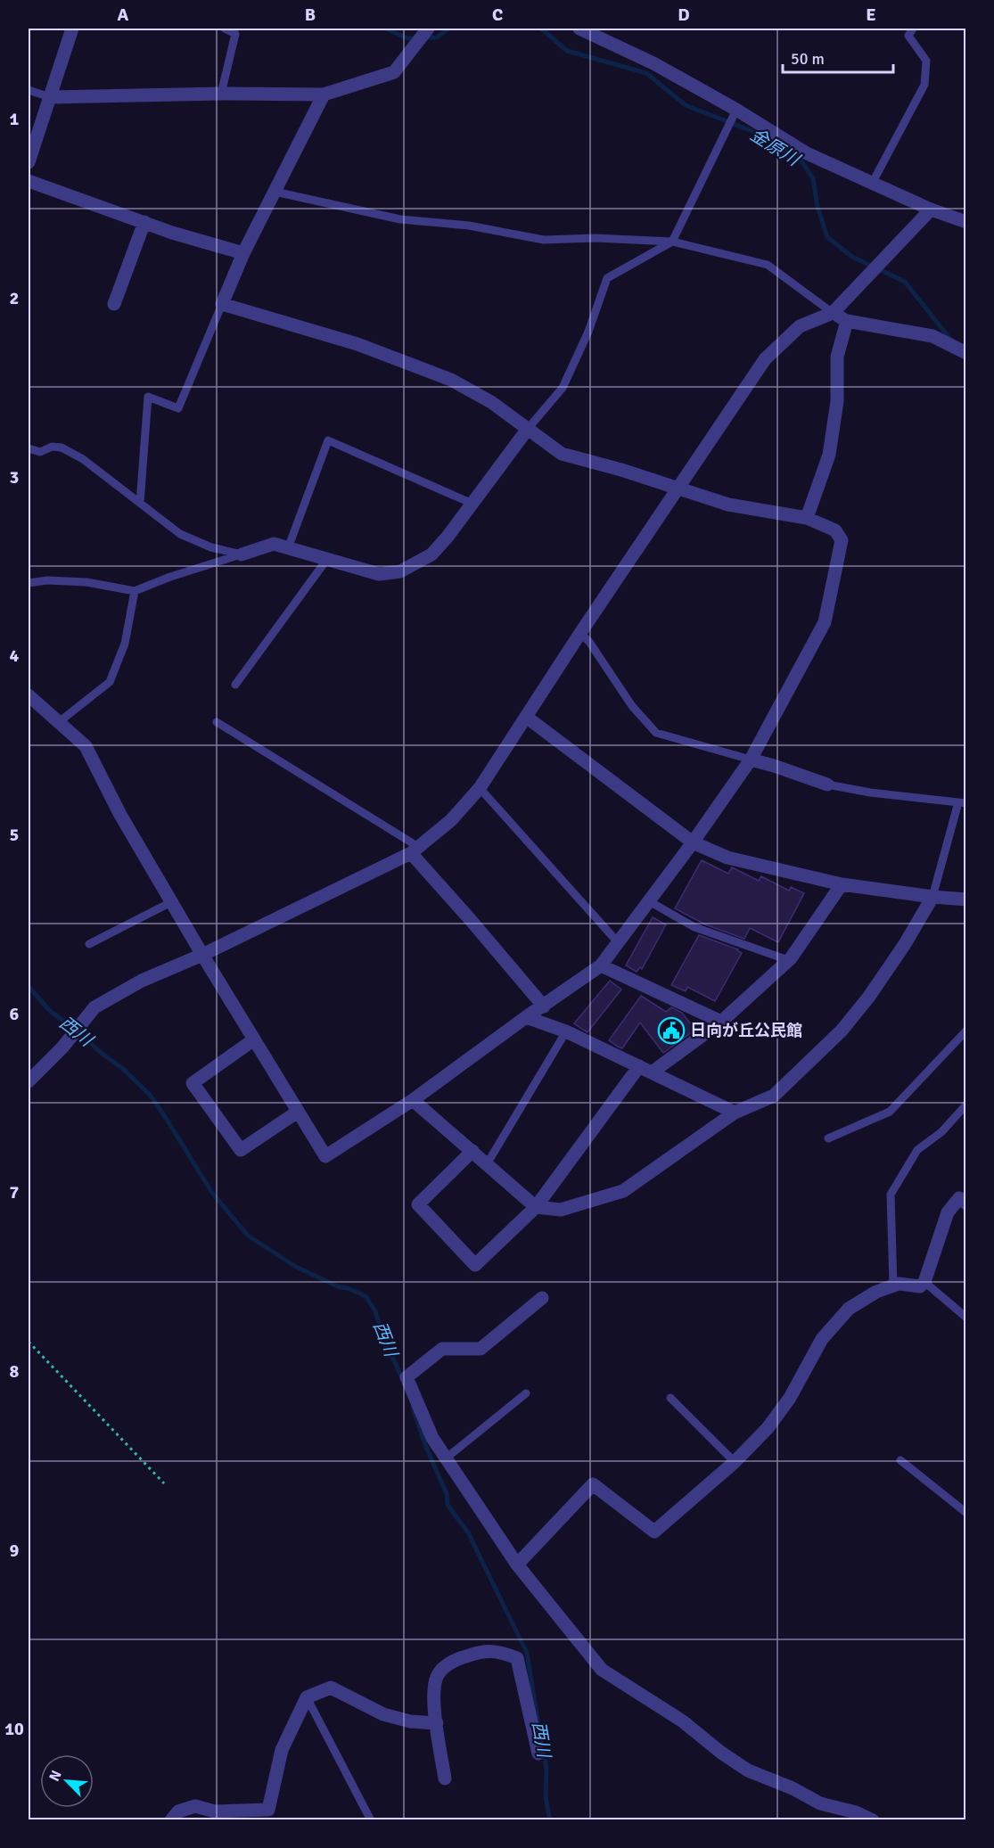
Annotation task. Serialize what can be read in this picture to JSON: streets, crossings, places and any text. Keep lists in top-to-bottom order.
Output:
{
  "water": ["金原川", "西川"],
  "places": {
    "public building": ["日向が丘公民館"]
  },
  "scale_bar": "50 m",
  "north": "top left",
  "grid": {
    "columns": [
      "A",
      "B",
      "C",
      "D",
      "E"
    ],
    "rows": [
      "1",
      "2",
      "3",
      "4",
      "5",
      "6",
      "7",
      "8",
      "9",
      "10"
    ]
  }
}
